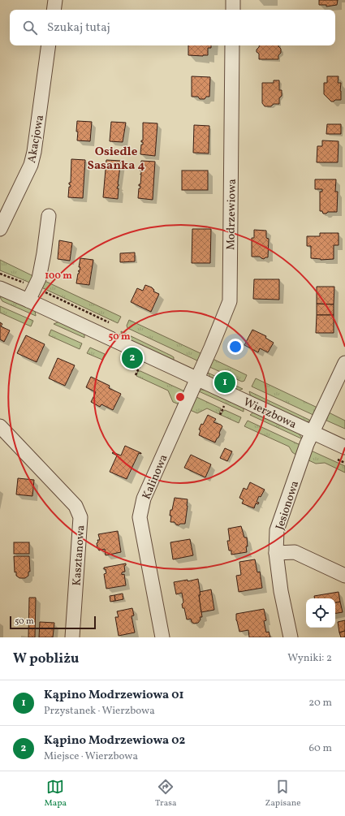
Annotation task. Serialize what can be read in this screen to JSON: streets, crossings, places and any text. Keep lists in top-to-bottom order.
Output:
{
  "streets": {
    "street": [
      "Akacjowa",
      "Modrzewiowa",
      "Wierzbowa",
      "Kalinowa",
      "Jesionowa",
      "Kasztanowa"
    ]
  },
  "crossings": [
    ["Modrzewiowa", "Wierzbowa"],
    ["Modrzewiowa", "Kalinowa"],
    ["Wierzbowa", "Kalinowa"],
    ["Wierzbowa", "Jesionowa"]
  ],
  "districts": ["Osiedle Sasanka 4"],
  "scale_bar": "50 m",
  "page": {
    "search": "Szukaj tutaj",
    "pins": ["2", "1"],
    "scale": "50 m",
    "heading": ["W pobliżu", "Wyniki: 2"],
    "list": [
      {
        "mark": "1",
        "name": "Kąpino Modrzewiowa 01",
        "note": "Przystanek · Wierzbowa",
        "value": "20 m"
      },
      {
        "mark": "2",
        "name": "Kąpino Modrzewiowa 02",
        "note": "Miejsce · Wierzbowa",
        "value": "60 m"
      }
    ],
    "nav": ["Mapa", "Trasa", "Zapisane"]
  },
  "rings": ["100 m", "50 m"]
}
